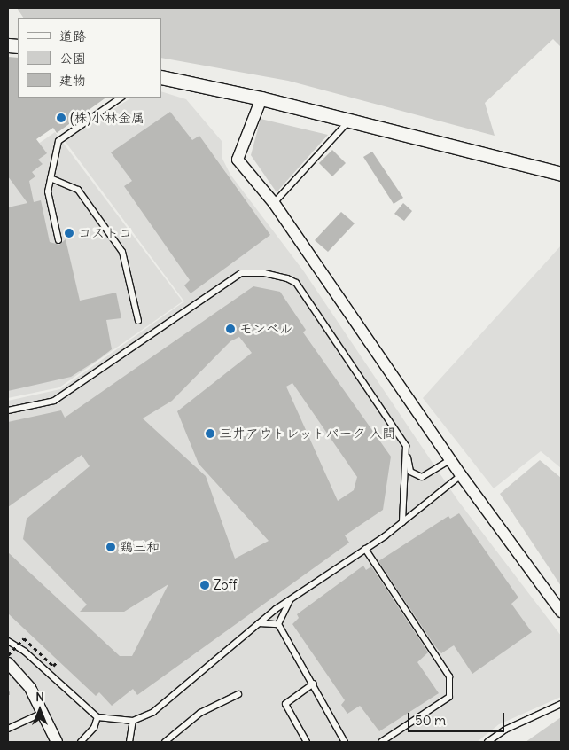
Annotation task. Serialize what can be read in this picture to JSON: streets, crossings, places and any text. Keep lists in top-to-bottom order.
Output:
{
  "places": [
    "(株)小林金属",
    "コストコ",
    "モンベル",
    "三井アウトレットパーク 入間",
    "鶏三和",
    "Zoff"
  ],
  "legend": ["道路", "公園", "建物"],
  "scale_bar": "50 m",
  "north": "top"
}
